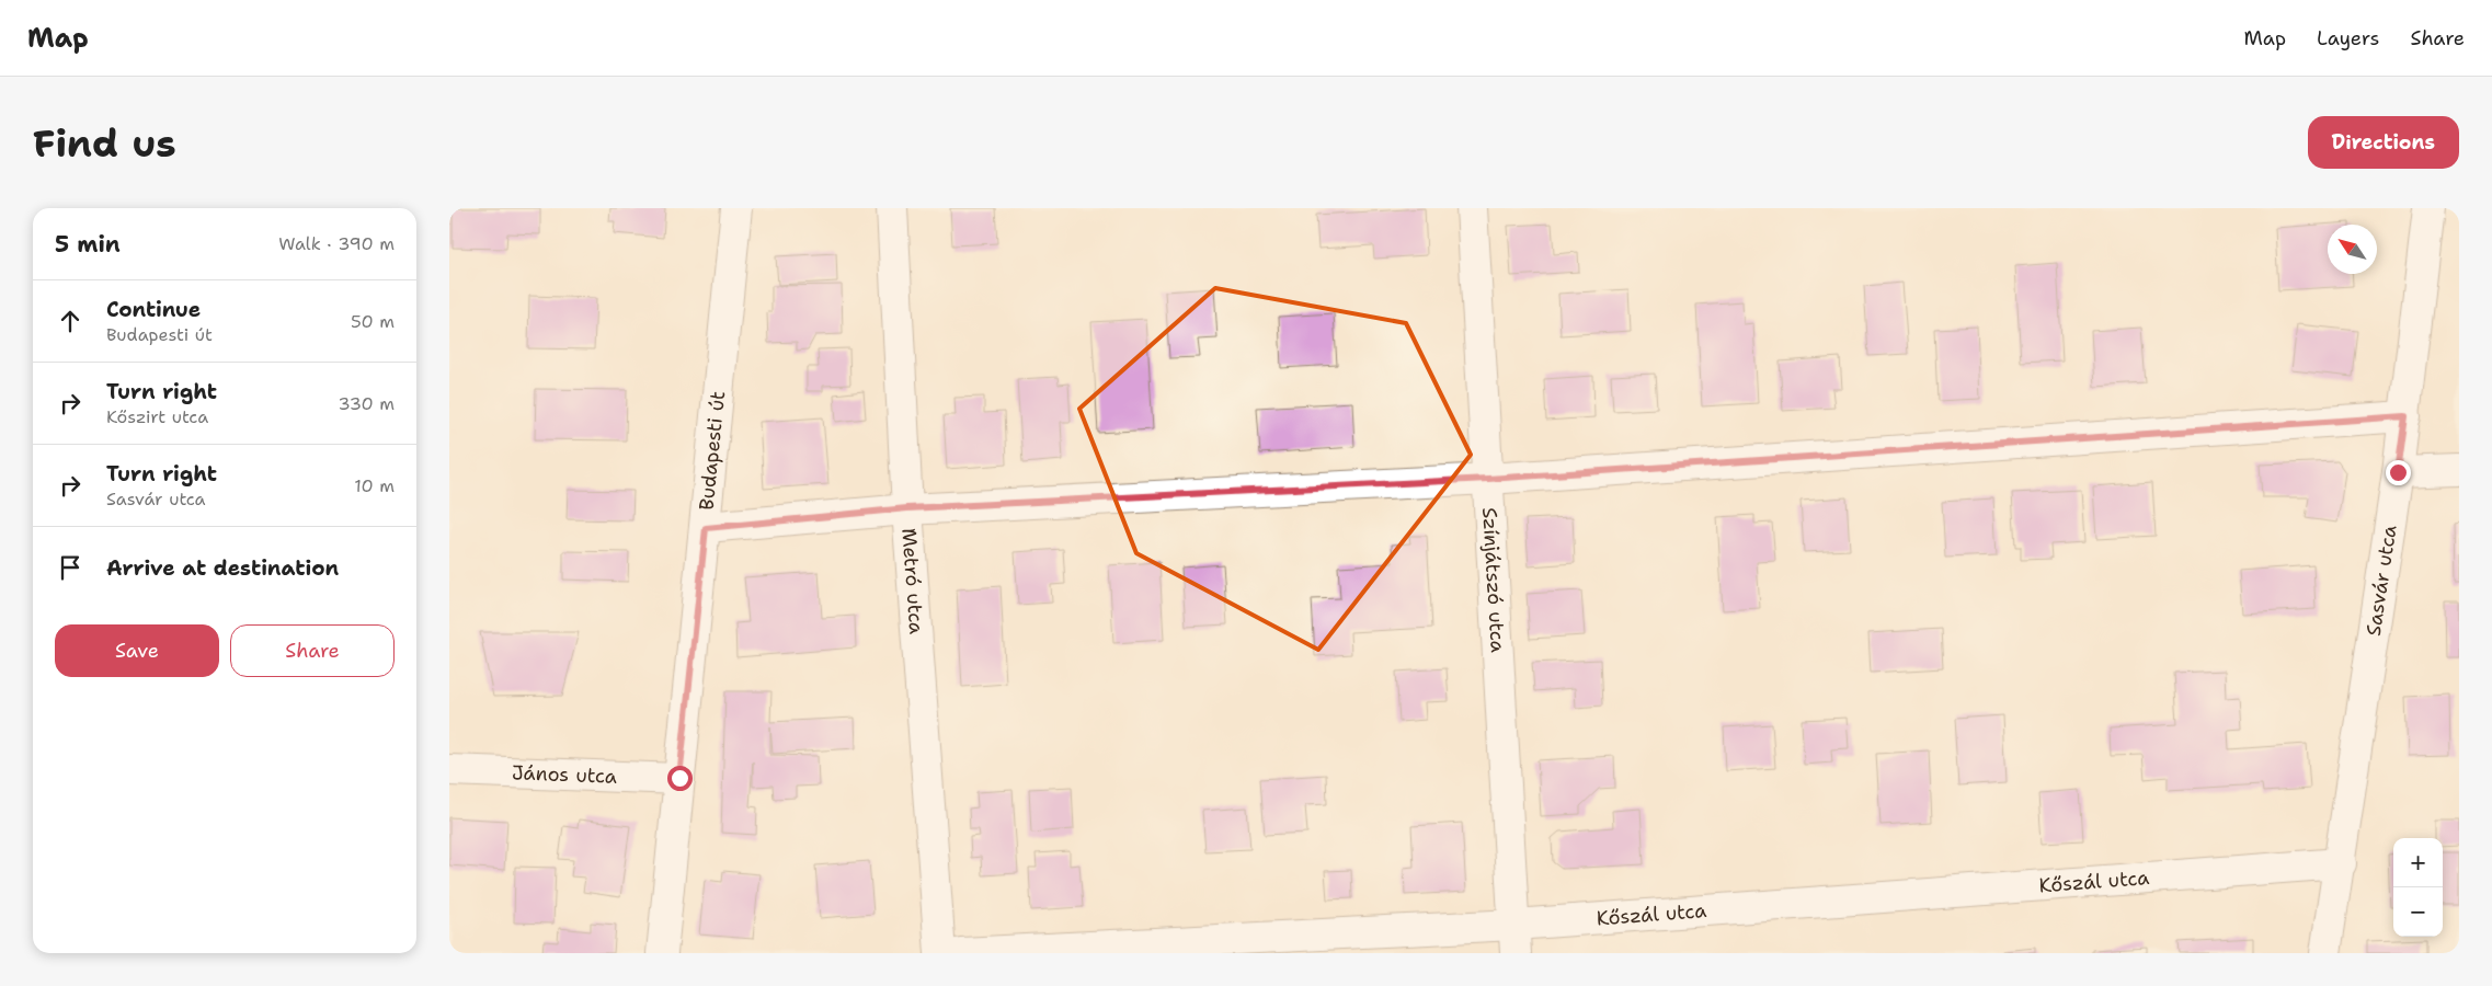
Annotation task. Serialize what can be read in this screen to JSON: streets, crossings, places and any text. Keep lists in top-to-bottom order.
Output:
{
  "streets": {
    "street": [
      "Budapesti út",
      "Metró utca",
      "Színjátszó utca",
      "Sasvár utca",
      "János utca",
      "Kőszál utca"
    ]
  },
  "crossings": [
    ["Budapesti út", "János utca"],
    ["Színjátszó utca", "Kőszál utca"],
    ["Sasvár utca", "Kőszál utca"]
  ],
  "north": "top left",
  "page": {
    "header": "Map",
    "nav": ["Map", "Layers", "Share"],
    "buttons": [
      "Directions",
      ["Save", "Share"]
    ],
    "title": "Find us",
    "heading": ["5 min", "Walk · 390 m"],
    "list": [
      ["Continue", "Budapesti út", "50 m"],
      ["Turn right", "Kőszirt utca", "330 m"],
      ["Turn right", "Sasvár utca", "10 m"],
      "Arrive at destination"
    ],
    "map_buttons": ["+", "−"]
  }
}
